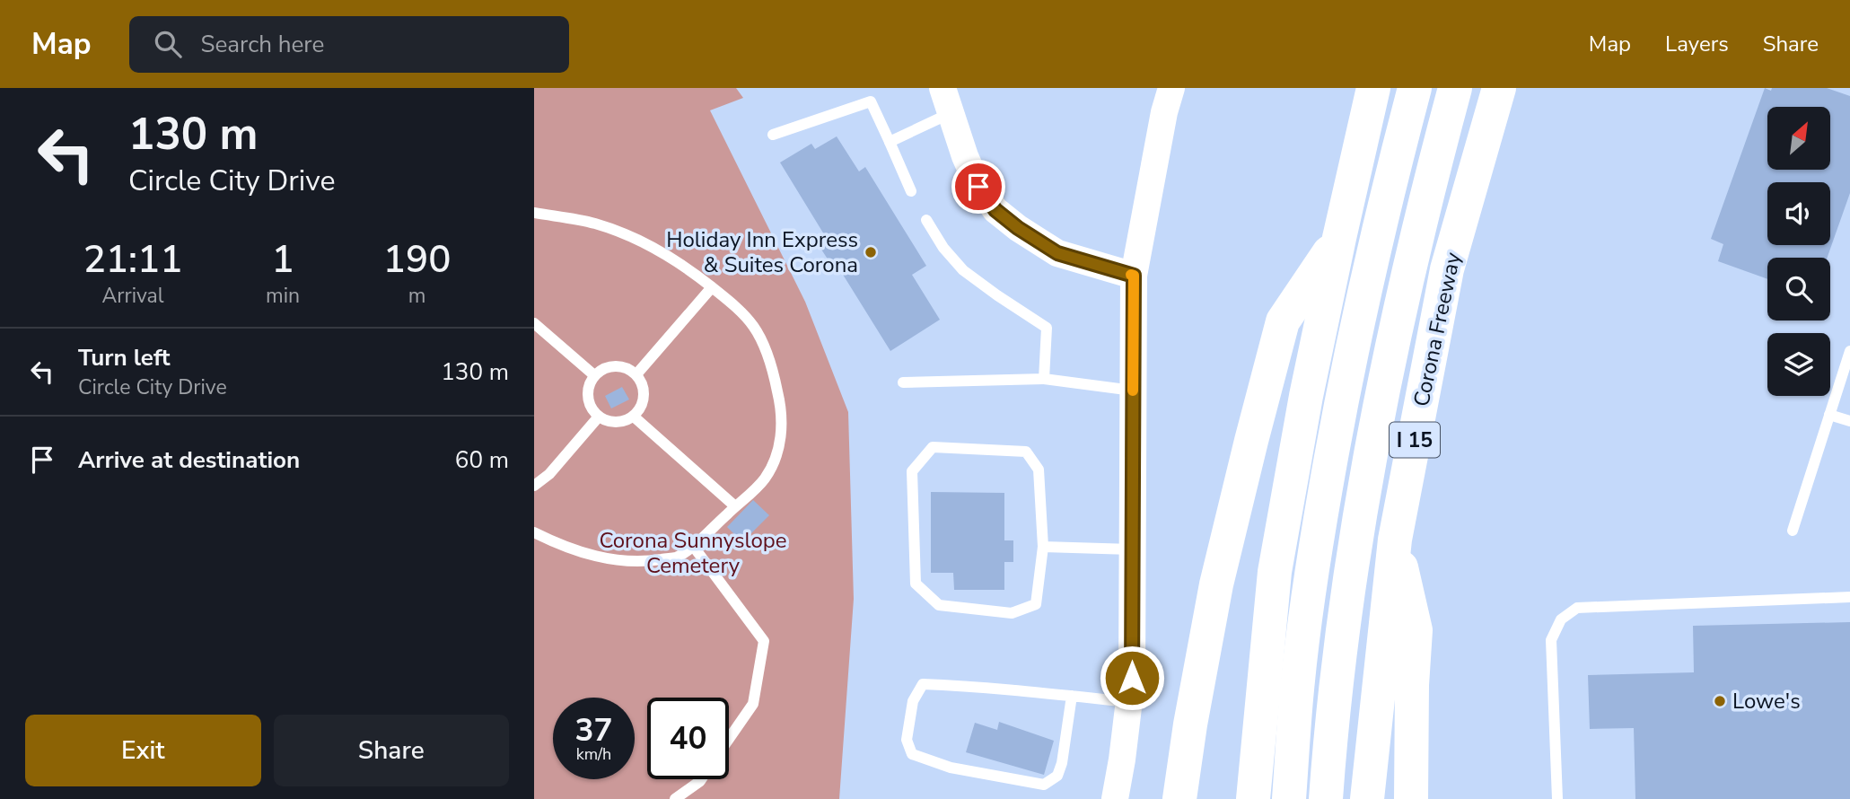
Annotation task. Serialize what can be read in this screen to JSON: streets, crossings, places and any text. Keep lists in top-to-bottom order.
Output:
{
  "streets": {
    "highway": ["Corona Freeway", "I 15"]
  },
  "parks": ["Corona Sunnyslope Cemetery"],
  "places": ["Holiday Inn Express & Suites Corona", "Lowe's"],
  "north": "top right",
  "page": {
    "header": "Map",
    "search": "Search here",
    "nav": ["Map", "Layers", "Share"],
    "turn": ["130 m", "Circle City Drive"],
    "eta": [
      "21:11",
      "Arrival",
      "1",
      "min",
      "190",
      "m"
    ],
    "list": [
      {
        "name": "Turn left",
        "note": "Circle City Drive",
        "value": "130 m"
      },
      {
        "name": "Arrive at destination",
        "value": "60 m"
      }
    ],
    "speed": "37 km/h",
    "limit": "40",
    "buttons": ["Exit", "Share"]
  }
}
